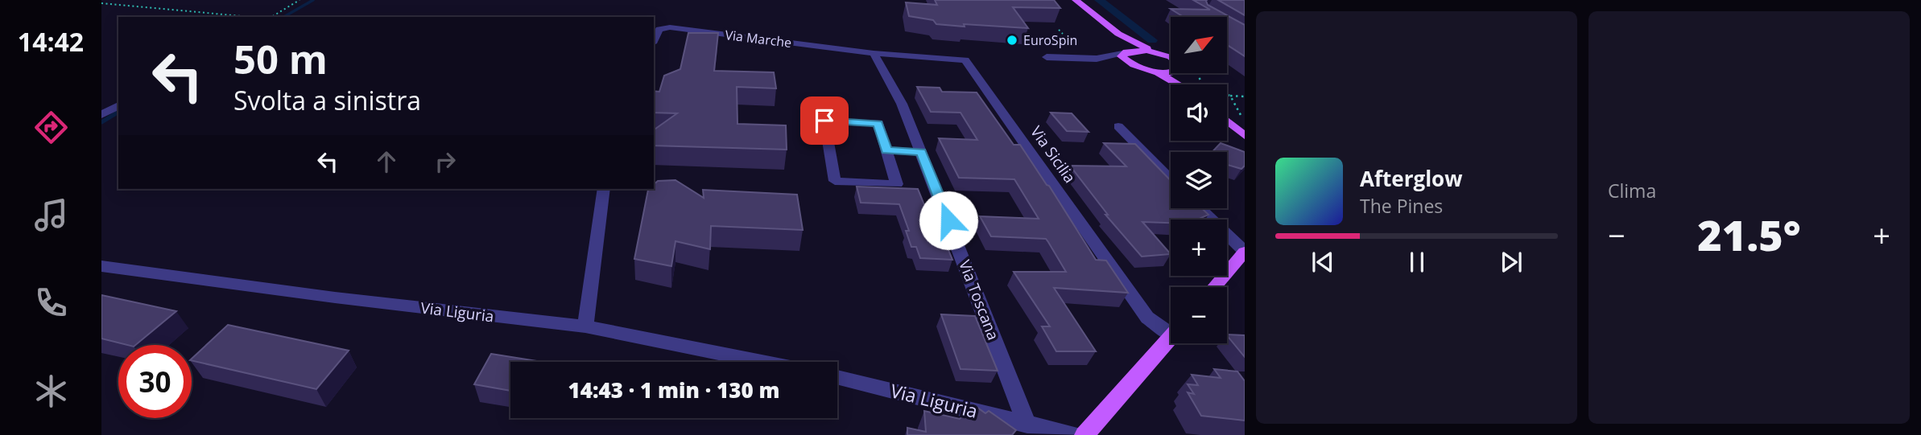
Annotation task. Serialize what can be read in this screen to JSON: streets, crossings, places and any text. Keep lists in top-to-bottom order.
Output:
{
  "streets": {
    "street": [
      "Via Marche",
      "Via Sicilia",
      "Via Toscana",
      "Via Liguria"
    ]
  },
  "crossings": [
    ["Via Marche", "Via Sicilia"],
    ["Via Marche", "Via Toscana"],
    ["Via Sicilia", "Via Toscana"],
    ["Via Toscana", "Via Liguria"]
  ],
  "places": ["EuroSpin"],
  "north": "top right",
  "page": {
    "tabs": "14:42",
    "tile": "Clima",
    "map_buttons": ["+", "−"],
    "turn": ["50 m", "Svolta a sinistra"],
    "song": ["Afterglow", "The Pines"],
    "heat": ["−", "21.5°", "+"],
    "limit": "30",
    "trip": "14:43 · 1 min · 130 m"
  }
}
